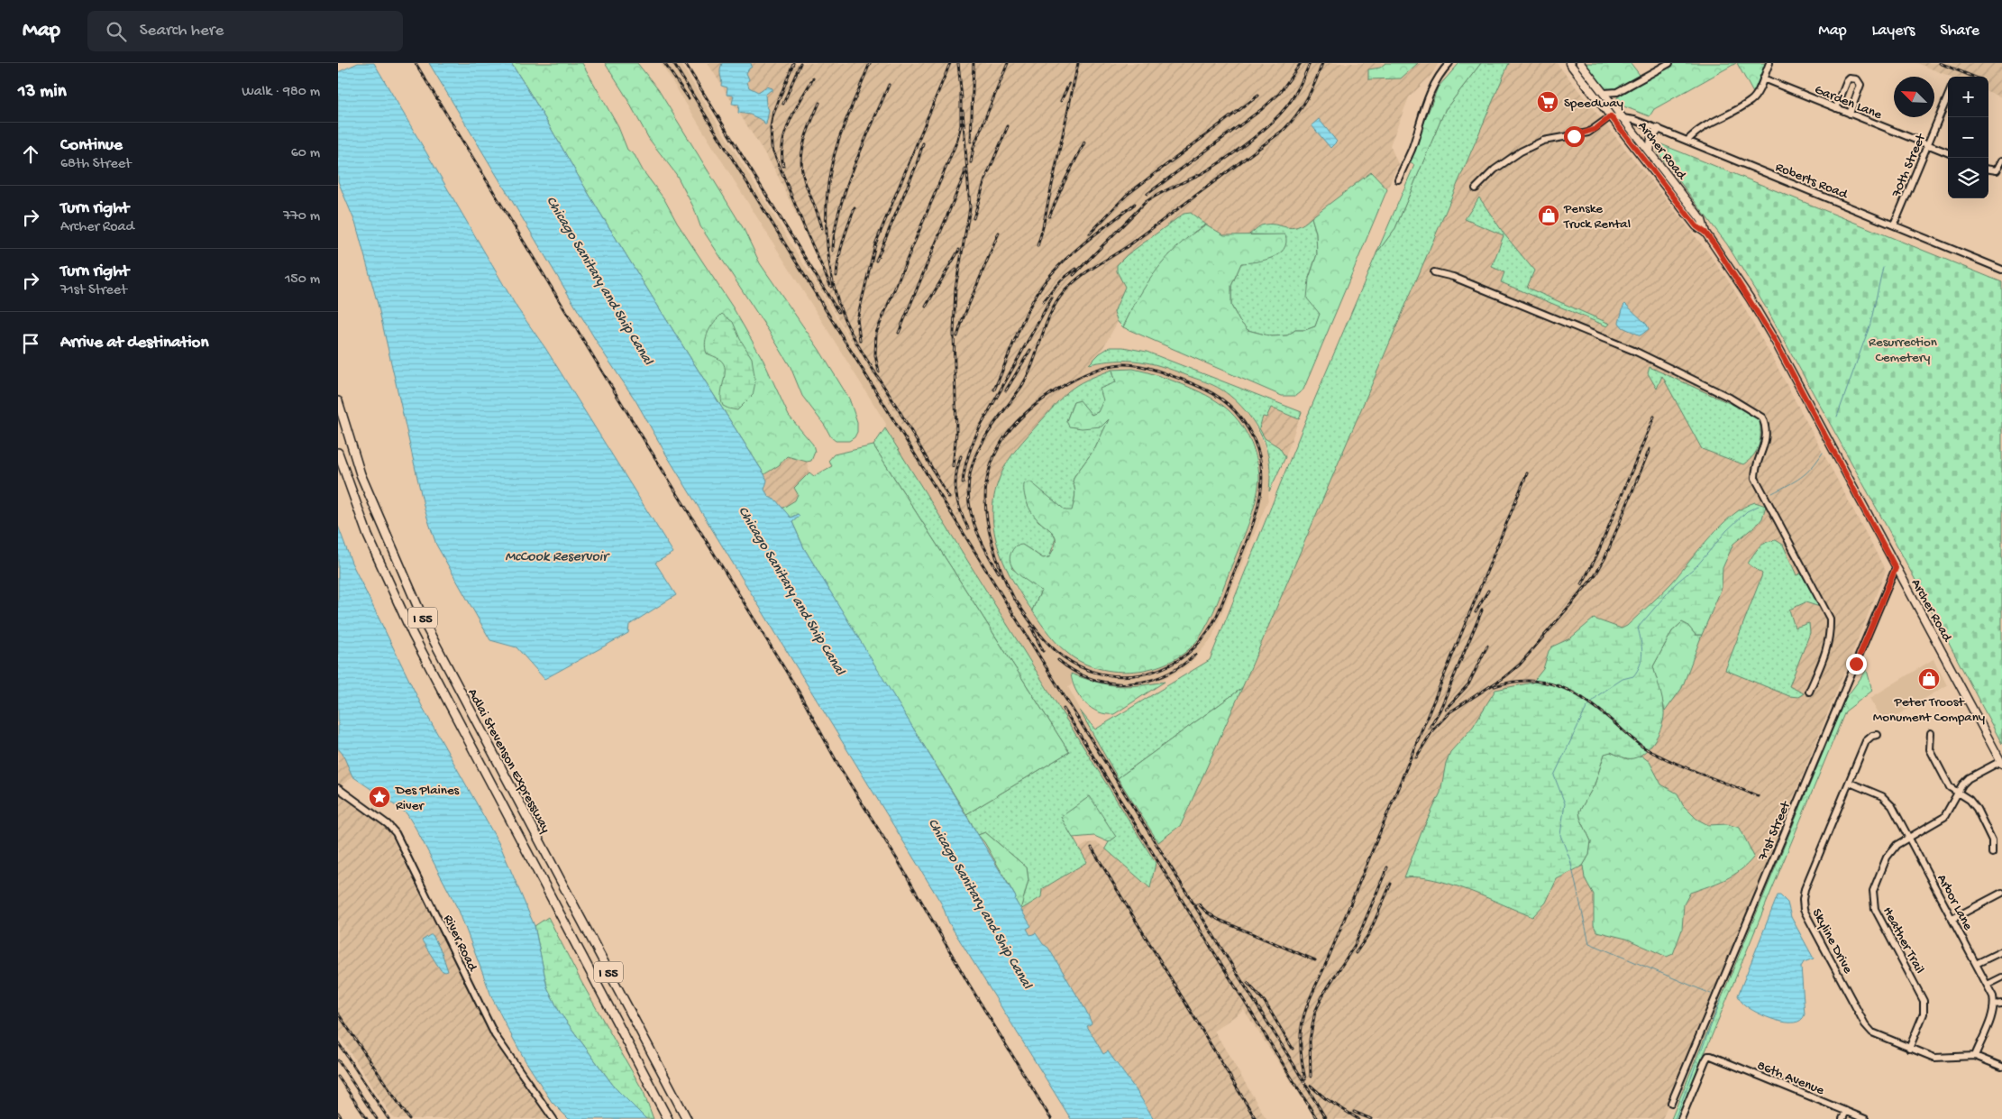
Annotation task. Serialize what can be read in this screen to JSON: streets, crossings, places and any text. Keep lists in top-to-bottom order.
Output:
{
  "streets": {
    "highway": ["I 55", "Adlai Stevenson Expressway"],
    "main road": ["Archer Road"],
    "street": [
      "Garden Lane",
      "70th Street",
      "Roberts Road",
      "71st Street",
      "Arbor Lane",
      "Heather Trail",
      "Skyline Drive",
      "River Road",
      "86th Avenue"
    ]
  },
  "crossings": [
    ["Garden Lane", "70th Street"],
    ["Archer Road", "Roberts Road"],
    ["Archer Road", "71st Street"],
    ["Archer Road", "Heather Trail"],
    ["70th Street", "Roberts Road"],
    ["Arbor Lane", "Heather Trail"],
    ["Arbor Lane", "Skyline Drive"],
    ["Heather Trail", "Skyline Drive"]
  ],
  "water": ["Chicago Sanitary and Ship Canal", "McCook Reservoir"],
  "parks": ["Resurrection Cemetery"],
  "places": {
    "supermarket": ["Speedway"],
    "shop": ["Penske Truck Rental", "Peter Troost Monument Company"],
    "place": ["Des Plaines River"]
  },
  "north": "top left",
  "page": {
    "header": "Map",
    "search": "Search here",
    "nav": ["Map", "Layers", "Share"],
    "heading": ["13 min", "Walk · 980 m"],
    "map_buttons": ["+", "−"],
    "list": [
      ["Continue", "68th Street", "60 m"],
      ["Turn right", "Archer Road", "770 m"],
      ["Turn right", "71st Street", "150 m"],
      "Arrive at destination"
    ]
  }
}
